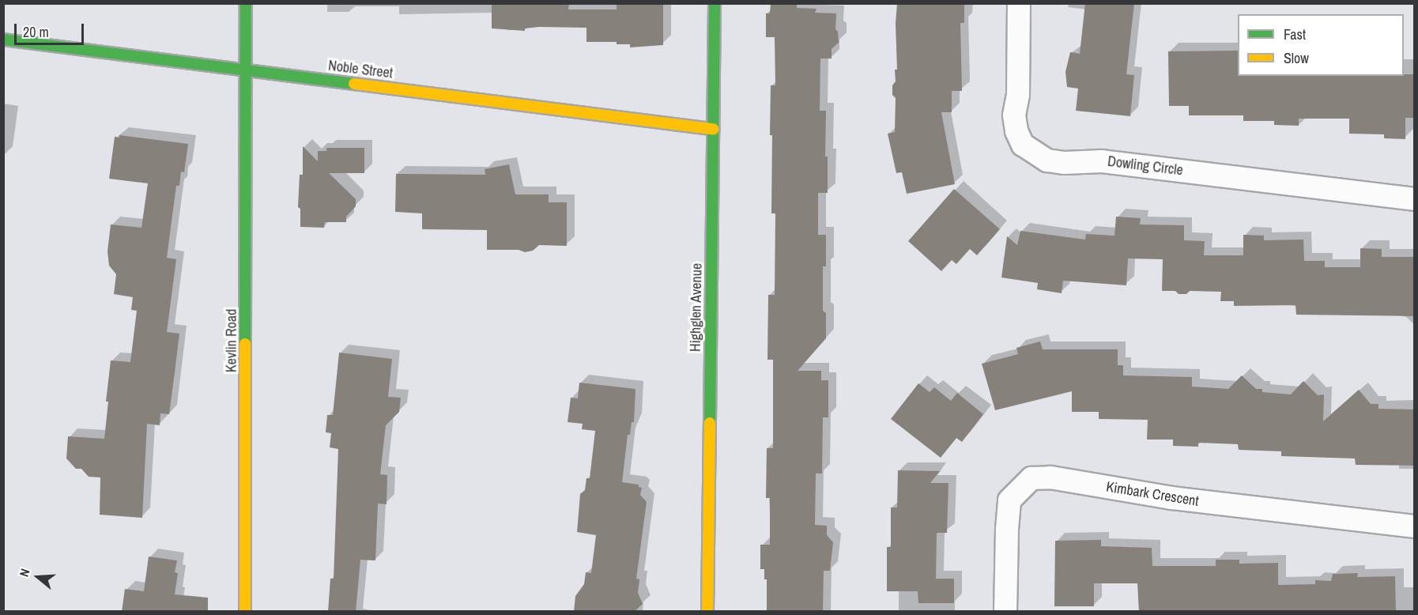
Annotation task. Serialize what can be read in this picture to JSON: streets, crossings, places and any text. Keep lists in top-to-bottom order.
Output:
{
  "streets": {
    "street": [
      "Noble Street",
      "Dowling Circle",
      "Highglen Avenue",
      "Kevlin Road",
      "Kimbark Crescent"
    ]
  },
  "crossings": [
    ["Noble Street", "Highglen Avenue"],
    ["Noble Street", "Kevlin Road"]
  ],
  "legend": ["Fast", "Slow"],
  "scale_bar": "20 m",
  "north": "left"
}
